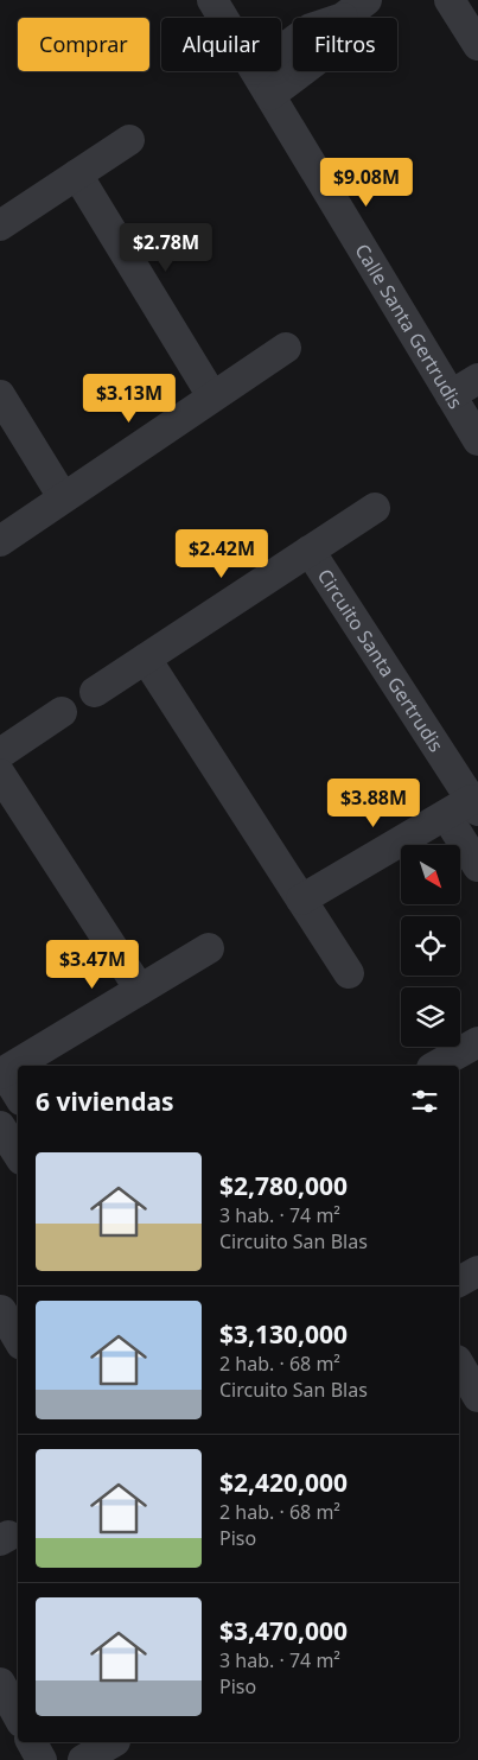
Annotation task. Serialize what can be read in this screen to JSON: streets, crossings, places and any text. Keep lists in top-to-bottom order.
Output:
{
  "streets": {
    "street": ["Calle Santa Gertrudis", "Circuito Santa Gertrudis"]
  },
  "north": "bottom right",
  "page": {
    "chip": ["Comprar", "Alquilar", "Filtros"],
    "price": [
      "$9.08M",
      "$2.78M",
      "$3.13M",
      "$2.42M",
      "$3.88M",
      "$3.47M"
    ],
    "heading": "6 viviendas",
    "list": [
      {
        "name": "$2,780,000",
        "note": "3 hab. · 74 m² · Circuito San Blas"
      },
      {
        "name": "$3,130,000",
        "note": "2 hab. · 68 m² · Circuito San Blas"
      },
      {
        "name": "$2,420,000",
        "note": "2 hab. · 68 m² · Piso"
      },
      {
        "name": "$3,470,000",
        "note": "3 hab. · 74 m² · Piso"
      }
    ]
  }
}
